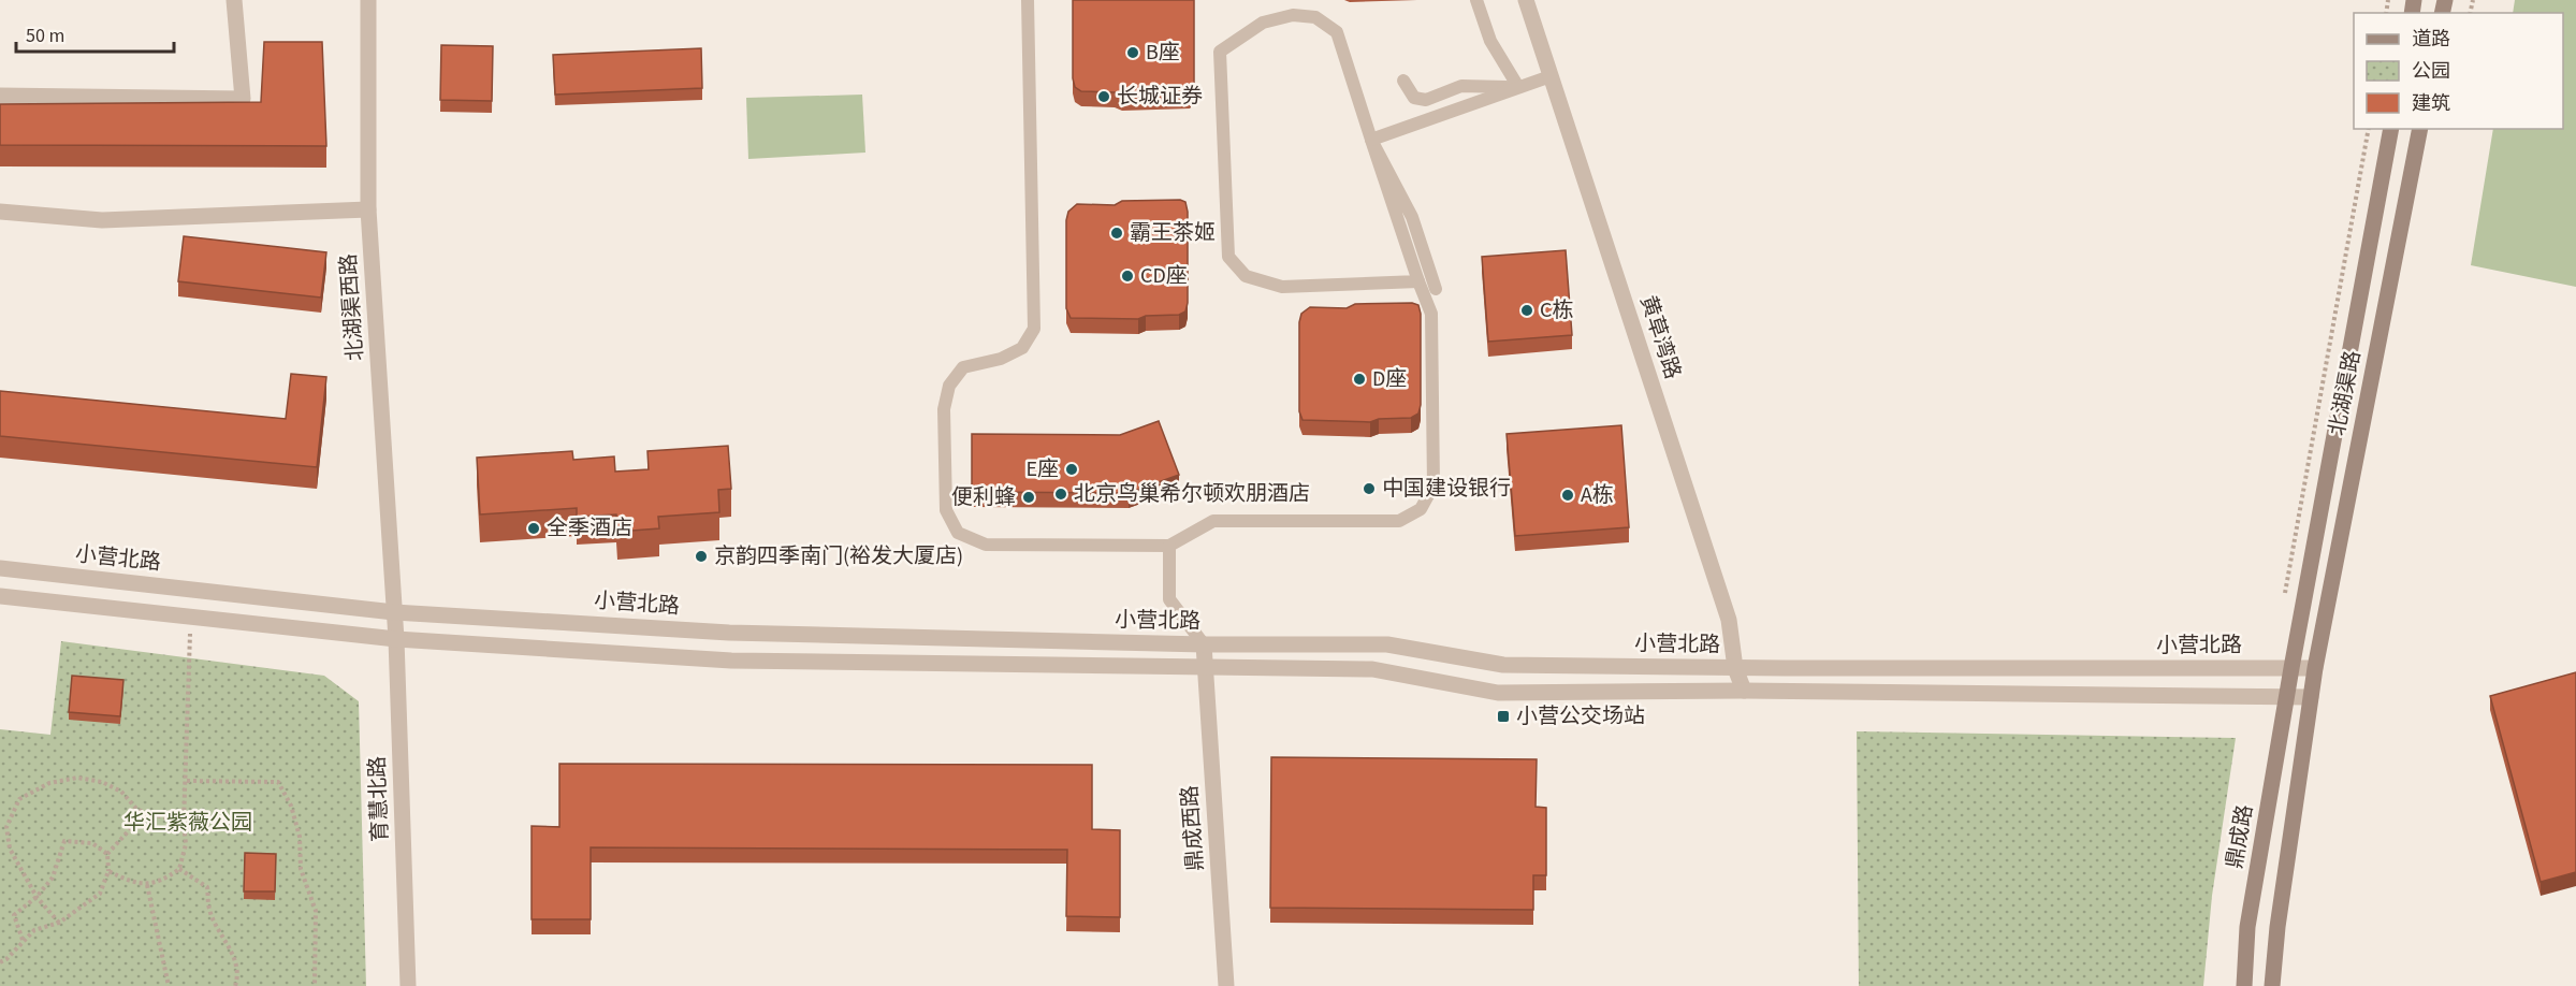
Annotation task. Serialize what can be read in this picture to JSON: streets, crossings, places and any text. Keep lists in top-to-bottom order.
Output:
{
  "streets": {
    "main road": ["北湖渠路", "鼎成路"],
    "street": [
      "北湖渠西路",
      "黄草湾路",
      "小营北路",
      "育慧北路",
      "鼎成西路"
    ]
  },
  "crossings": [
    ["北湖渠西路", "小营北路"],
    ["北湖渠西路", "育慧北路"],
    ["黄草湾路", "小营北路"],
    ["北湖渠路", "小营北路"],
    ["北湖渠路", "鼎成路"],
    ["小营北路", "育慧北路"],
    ["小营北路", "鼎成西路"]
  ],
  "parks": ["华汇紫薇公园"],
  "places": {
    "other": [
      "B座",
      "长城证券",
      "霸王茶姬",
      "CD座",
      "C栋",
      "D座",
      "E座",
      "中国建设银行",
      "北京鸟巢希尔顿欢朋酒店",
      "A栋",
      "便利蜂",
      "全季酒店",
      "京韵四季南门(裕发大厦店)"
    ],
    "transit": ["小营公交场站"]
  },
  "legend": ["道路", "公园", "建筑"],
  "scale_bar": "50 m"
}
